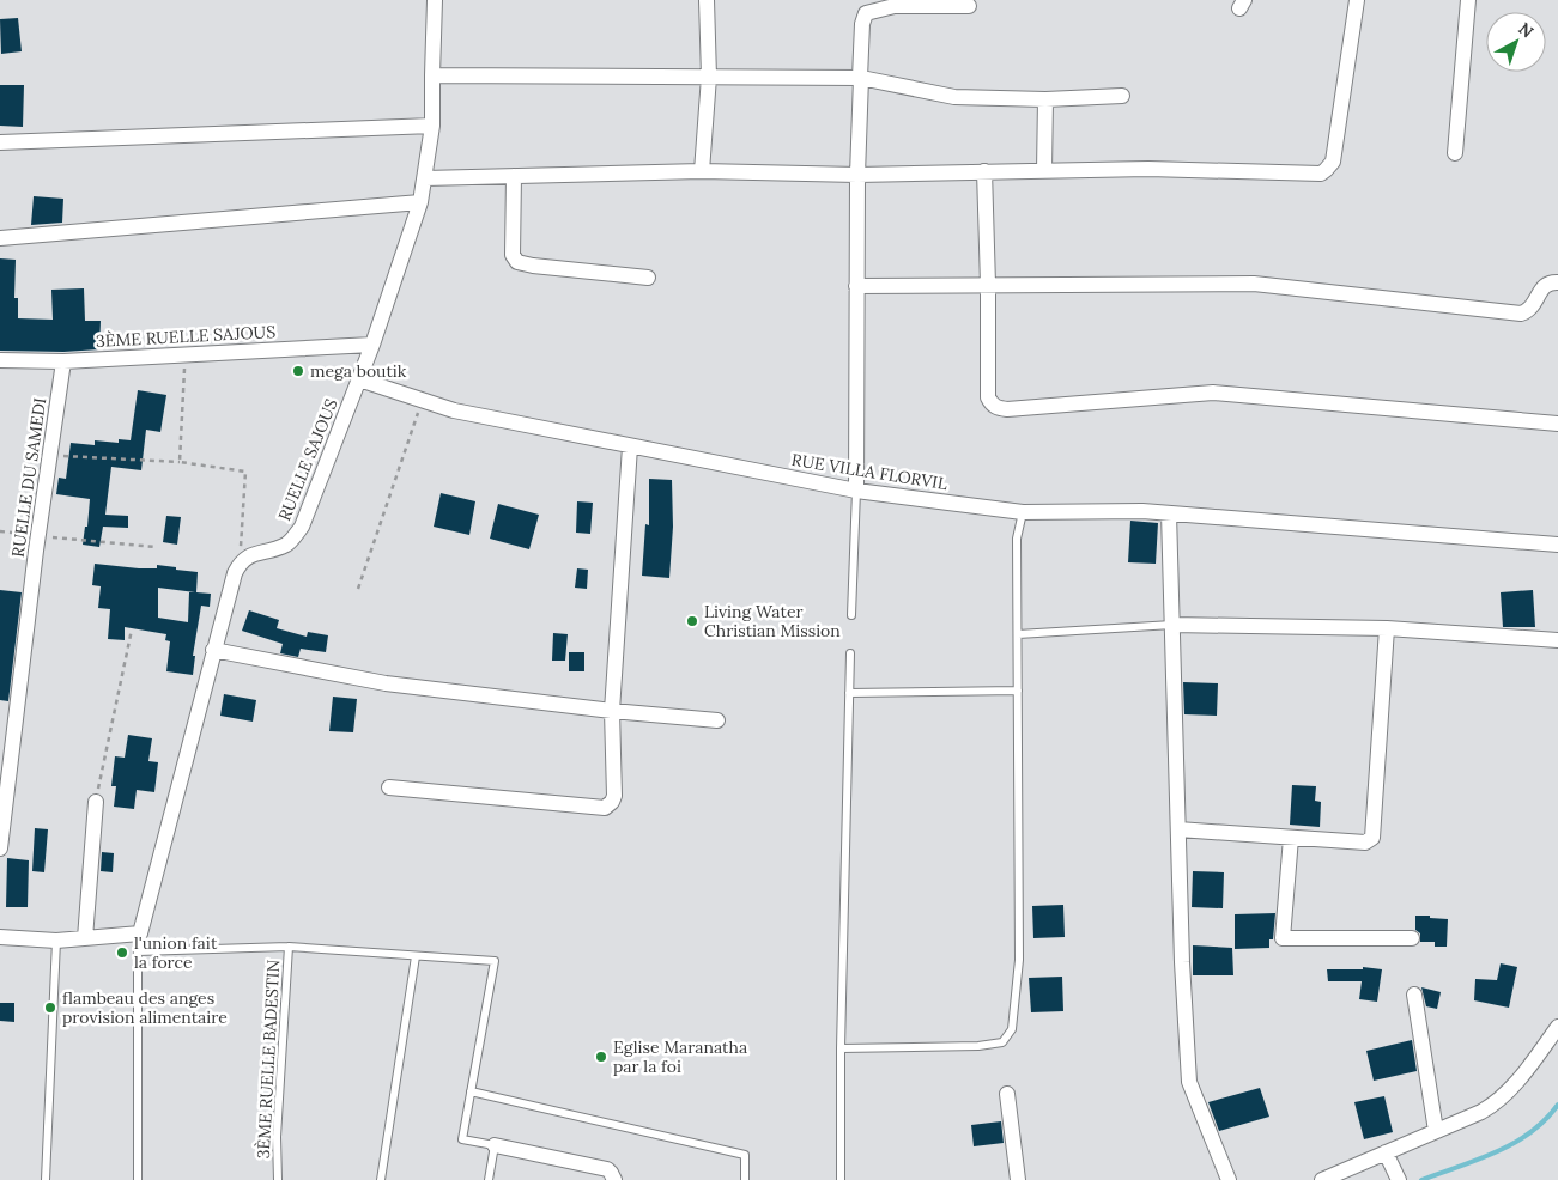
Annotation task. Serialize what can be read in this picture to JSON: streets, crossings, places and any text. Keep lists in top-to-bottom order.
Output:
{
  "streets": {
    "street": [
      "3ÈME RUELLE SAJOUS",
      "RUELLE SAJOUS",
      "RUE VILLA FLORVIL",
      "RUELLE DU SAMEDI"
    ],
    "lane": ["3ÈME RUELLE BADESTIN"]
  },
  "crossings": [
    ["3ÈME RUELLE SAJOUS", "RUELLE SAJOUS"],
    ["3ÈME RUELLE SAJOUS", "RUELLE DU SAMEDI"],
    ["RUELLE SAJOUS", "RUE VILLA FLORVIL"]
  ],
  "places": [
    "mega boutik",
    "Living Water Christian Mission",
    "l'union fait la force",
    "flambeau des anges provision alimentaire",
    "Eglise Maranatha par la foi"
  ],
  "north": "top right"
}
